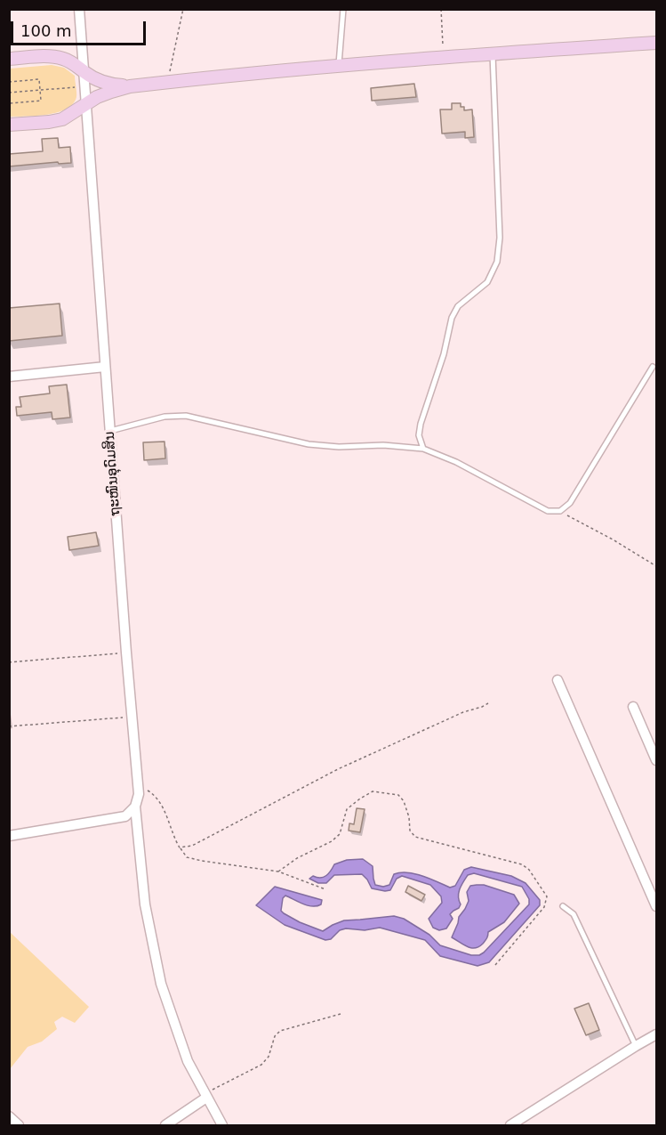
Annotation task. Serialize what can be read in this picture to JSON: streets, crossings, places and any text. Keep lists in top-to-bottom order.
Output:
{
  "streets": {
    "street": ["ຖະໜົນອຸດົມສິນ"]
  },
  "scale_bar": "100 m"
}
